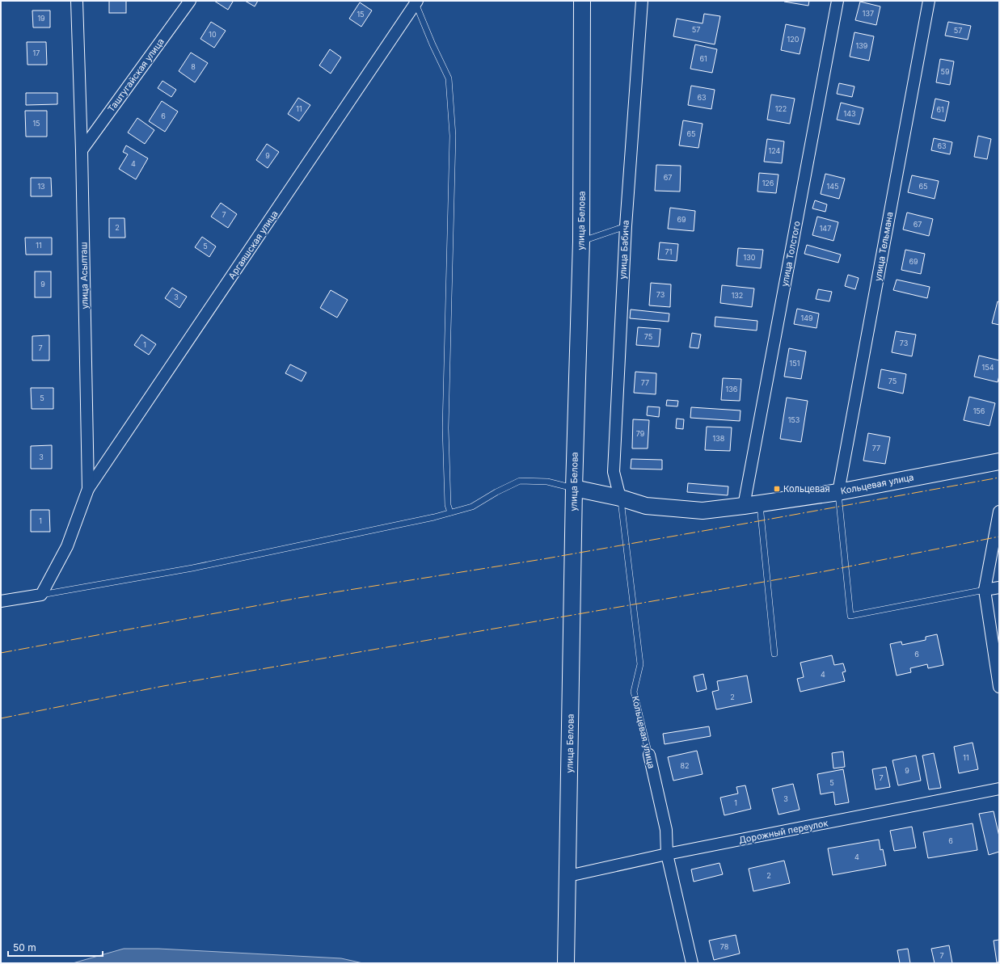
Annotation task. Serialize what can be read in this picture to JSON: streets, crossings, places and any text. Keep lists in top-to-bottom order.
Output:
{
  "streets": {
    "main road": ["улица Белова", "Кольцевая улица"],
    "street": [
      "Таштугайская улица",
      "Аргаяшская улица",
      "улица Тельмана",
      "улица Бабича",
      "улица Толстого",
      "улица Асылташ",
      "Дорожный переулок"
    ]
  },
  "crossings": [
    ["Таштугайская улица", "улица Асылташ"],
    ["улица Белова", "Кольцевая улица"],
    ["улица Белова", "Дорожный переулок"],
    ["Аргаяшская улица", "улица Асылташ"],
    ["улица Тельмана", "Кольцевая улица"],
    ["улица Бабича", "Кольцевая улица"],
    ["улица Толстого", "Кольцевая улица"],
    ["Кольцевая улица", "Дорожный переулок"]
  ],
  "places": {
    "transit": ["Кольцевая"]
  },
  "house_numbers": [
    "137",
    "15",
    "19",
    "57",
    "57",
    "10",
    "120",
    "139",
    "17",
    "61",
    "8",
    "59",
    "63",
    "11",
    "122",
    "61",
    "143",
    "6",
    "15",
    "65",
    "63",
    "124",
    "9",
    "4",
    "67",
    "126",
    "13",
    "145",
    "65",
    "7",
    "69",
    "67",
    "2",
    "147",
    "11",
    "5",
    "71",
    "130",
    "69",
    "9",
    "73",
    "132",
    "3",
    "149",
    "75",
    "73",
    "1",
    "7",
    "151",
    "154",
    "75",
    "77",
    "136",
    "5",
    "156",
    "153",
    "79",
    "138",
    "77",
    "3",
    "1",
    "6",
    "4",
    "2",
    "11",
    "82",
    "9",
    "7",
    "5",
    "3",
    "1",
    "6",
    "4",
    "2",
    "78",
    "7"
  ],
  "scale_bar": "50 m"
}
